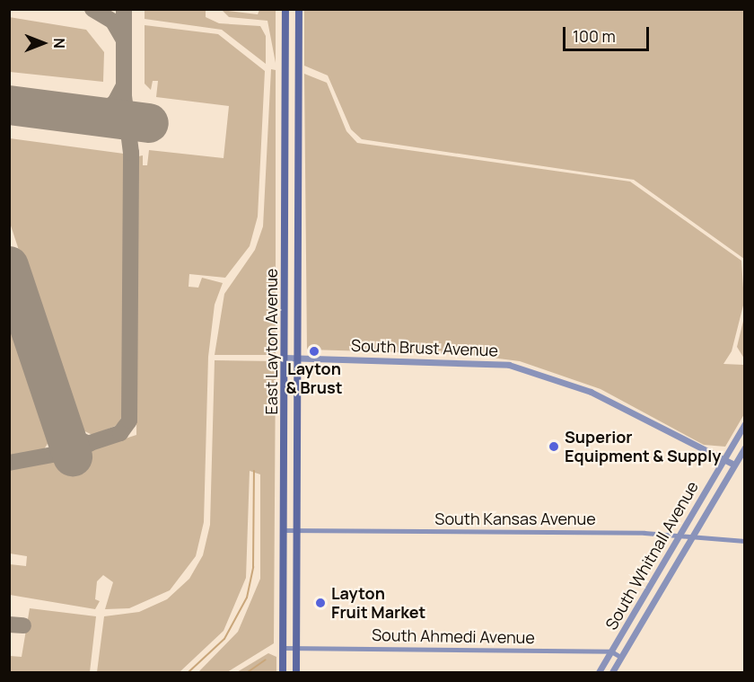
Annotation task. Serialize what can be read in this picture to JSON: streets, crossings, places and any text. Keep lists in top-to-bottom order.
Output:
{
  "streets": {
    "main road": ["East Layton Avenue"],
    "street": [
      "South Brust Avenue",
      "South Kansas Avenue",
      "South Whitnall Avenue",
      "South Ahmedi Avenue"
    ]
  },
  "crossings": [
    ["East Layton Avenue", "South Brust Avenue"],
    ["East Layton Avenue", "South Kansas Avenue"],
    ["East Layton Avenue", "South Ahmedi Avenue"],
    ["South Brust Avenue", "South Whitnall Avenue"],
    ["South Kansas Avenue", "South Whitnall Avenue"],
    ["South Whitnall Avenue", "South Ahmedi Avenue"]
  ],
  "places": ["Layton & Brust", "Superior Equipment & Supply", "Layton Fruit Market"],
  "scale_bar": "100 m",
  "north": "right"
}
